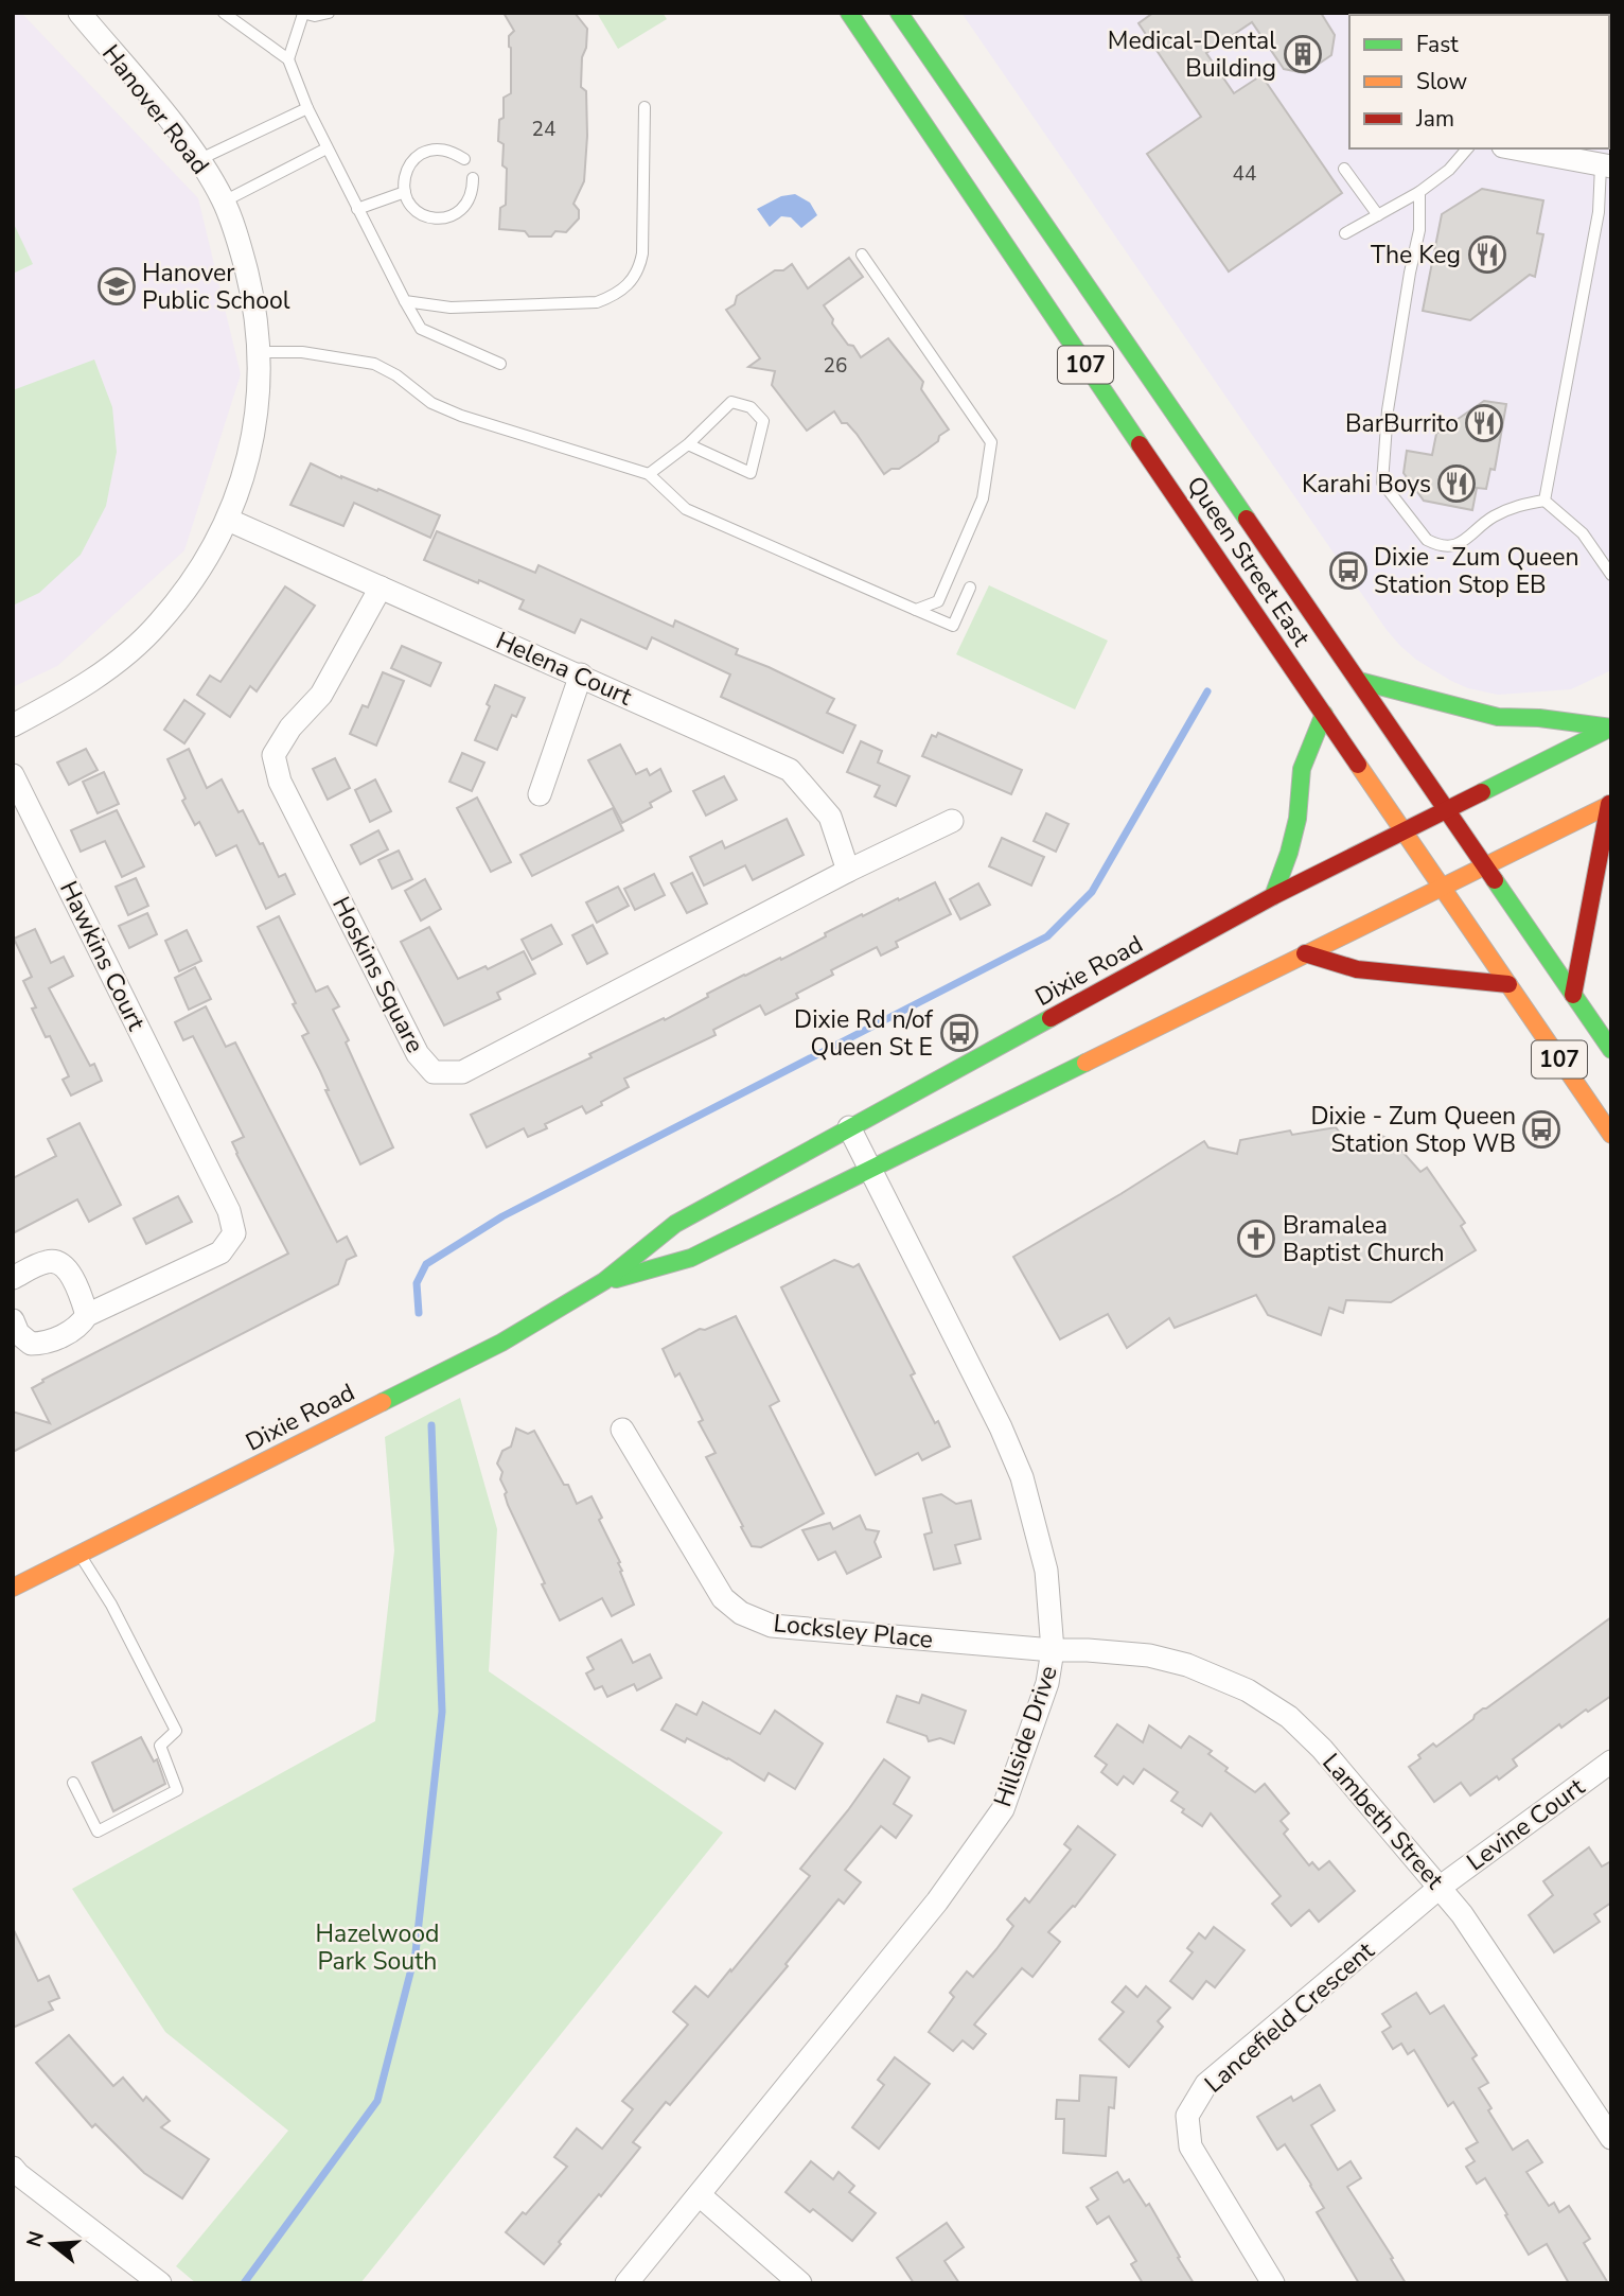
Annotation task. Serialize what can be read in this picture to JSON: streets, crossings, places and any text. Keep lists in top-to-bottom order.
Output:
{
  "streets": {
    "main road": ["107", "Queen Street East", "Dixie Road"],
    "street": [
      "Hanover Road",
      "Helena Court",
      "Hawkins Court",
      "Hoskins Square",
      "Locksley Place",
      "Hillside Drive",
      "Lambeth Street",
      "Levine Court",
      "Lancefield Crescent"
    ]
  },
  "crossings": [
    ["Hanover Road", "Helena Court"],
    ["Queen Street East", "Dixie Road"],
    ["Helena Court", "Hoskins Square"],
    ["Dixie Road", "Hillside Drive"],
    ["Locksley Place", "Hillside Drive"],
    ["Locksley Place", "Lambeth Street"],
    ["Hillside Drive", "Lambeth Street"],
    ["Lambeth Street", "Levine Court"],
    ["Lambeth Street", "Lancefield Crescent"],
    ["Levine Court", "Lancefield Crescent"]
  ],
  "parks": ["Hazelwood Park South"],
  "places": {
    "building": ["Medical-Dental Building"],
    "restaurant": ["The Keg", "BarBurrito", "Karahi Boys"],
    "school or university": ["Hanover Public School"],
    "bus stop": ["Dixie - Zum Queen Station Stop EB", "Dixie Rd n/of Queen St E", "Dixie - Zum Queen Station Stop WB"],
    "church": ["Bramalea Baptist Church"]
  },
  "house_numbers": ["24", "44", "26"],
  "legend": ["Fast", "Slow", "Jam"],
  "north": "left"
}
